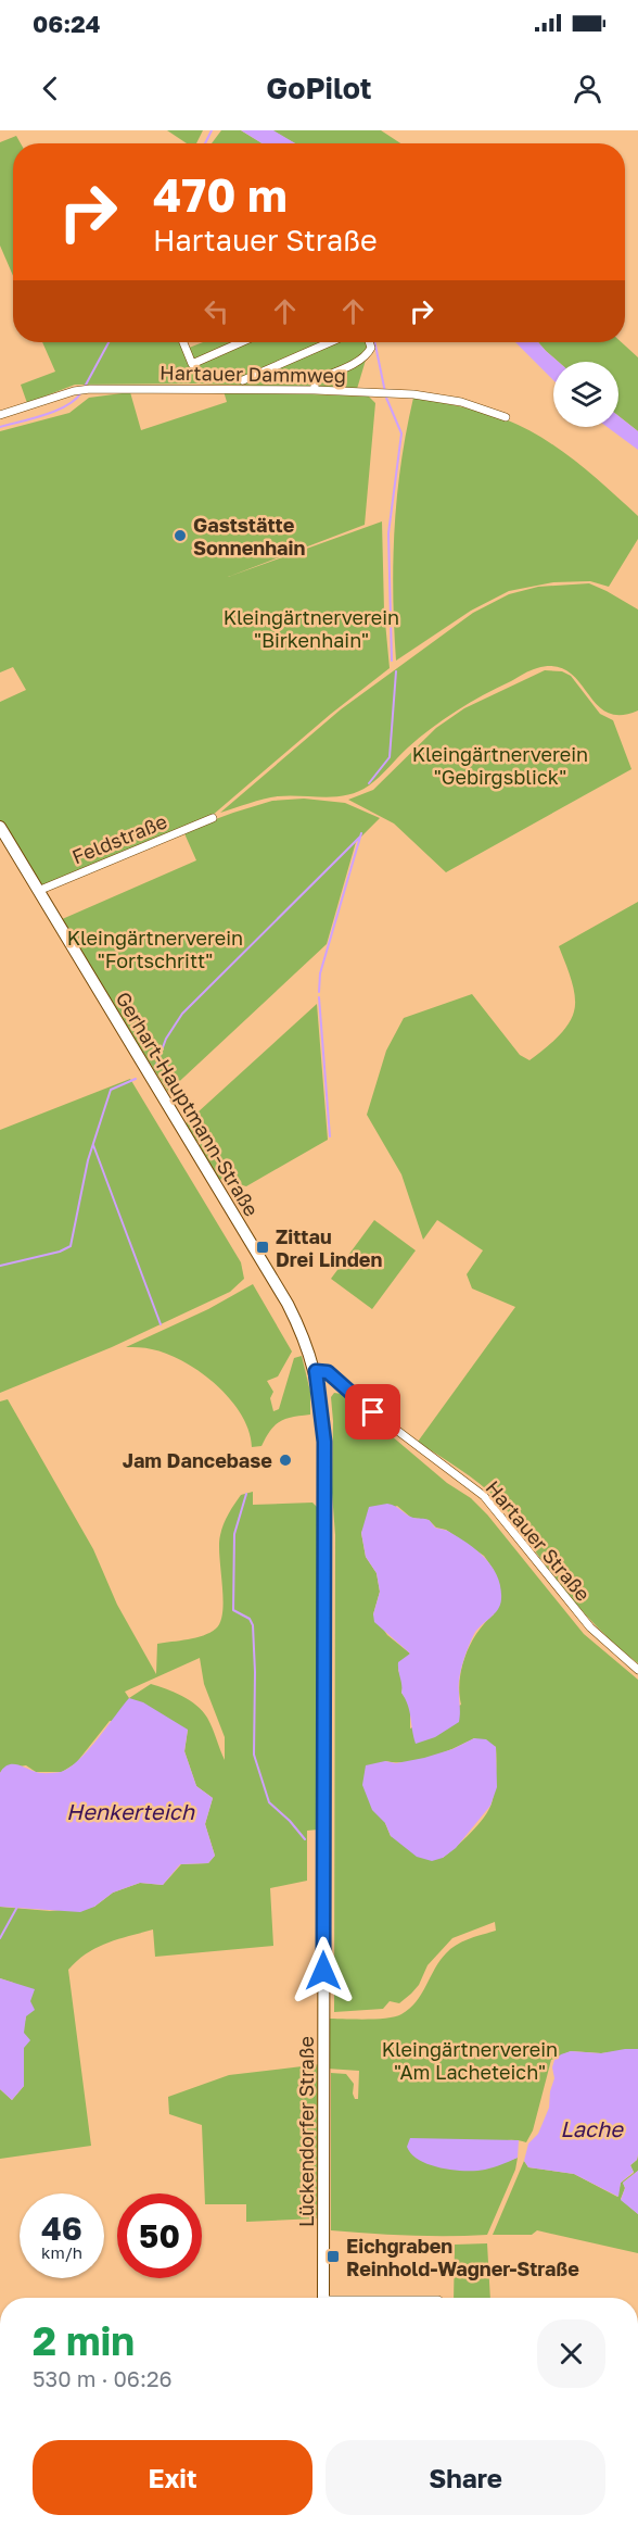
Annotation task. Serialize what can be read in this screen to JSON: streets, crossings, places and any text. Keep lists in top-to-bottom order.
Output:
{
  "streets": {
    "main road": ["Gerhart-Hauptmann-Straße", "Lückendorfer Straße"],
    "street": ["Hartauer Dammweg", "Feldstraße", "Hartauer Straße"]
  },
  "crossings": [
    ["Feldstraße", "Gerhart-Hauptmann-Straße"],
    ["Gerhart-Hauptmann-Straße", "Hartauer Straße"],
    ["Gerhart-Hauptmann-Straße", "Lückendorfer Straße"],
    ["Hartauer Straße", "Lückendorfer Straße"]
  ],
  "water": ["Henkerteich", "Lache"],
  "parks": [
    "Kleingärtnerverein \"Birkenhain\"",
    "Kleingärtnerverein \"Gebirgsblick\"",
    "Kleingärtnerverein \"Fortschritt\"",
    "Kleingärtnerverein \"Am Lacheteich\""
  ],
  "places": {
    "other": ["Gaststätte Sonnenhain", "Jam Dancebase"],
    "transit": ["Zittau Drei Linden", "Eichgraben Reinhold-Wagner-Straße"]
  },
  "page": {
    "status": "06:24",
    "header": "GoPilot",
    "turn": ["470 m", "Hartauer Straße"],
    "speed": "46 km/h",
    "limit": "50",
    "heading": ["2 min", "530 m · 06:26"],
    "buttons": ["Exit", "Share"]
  }
}
